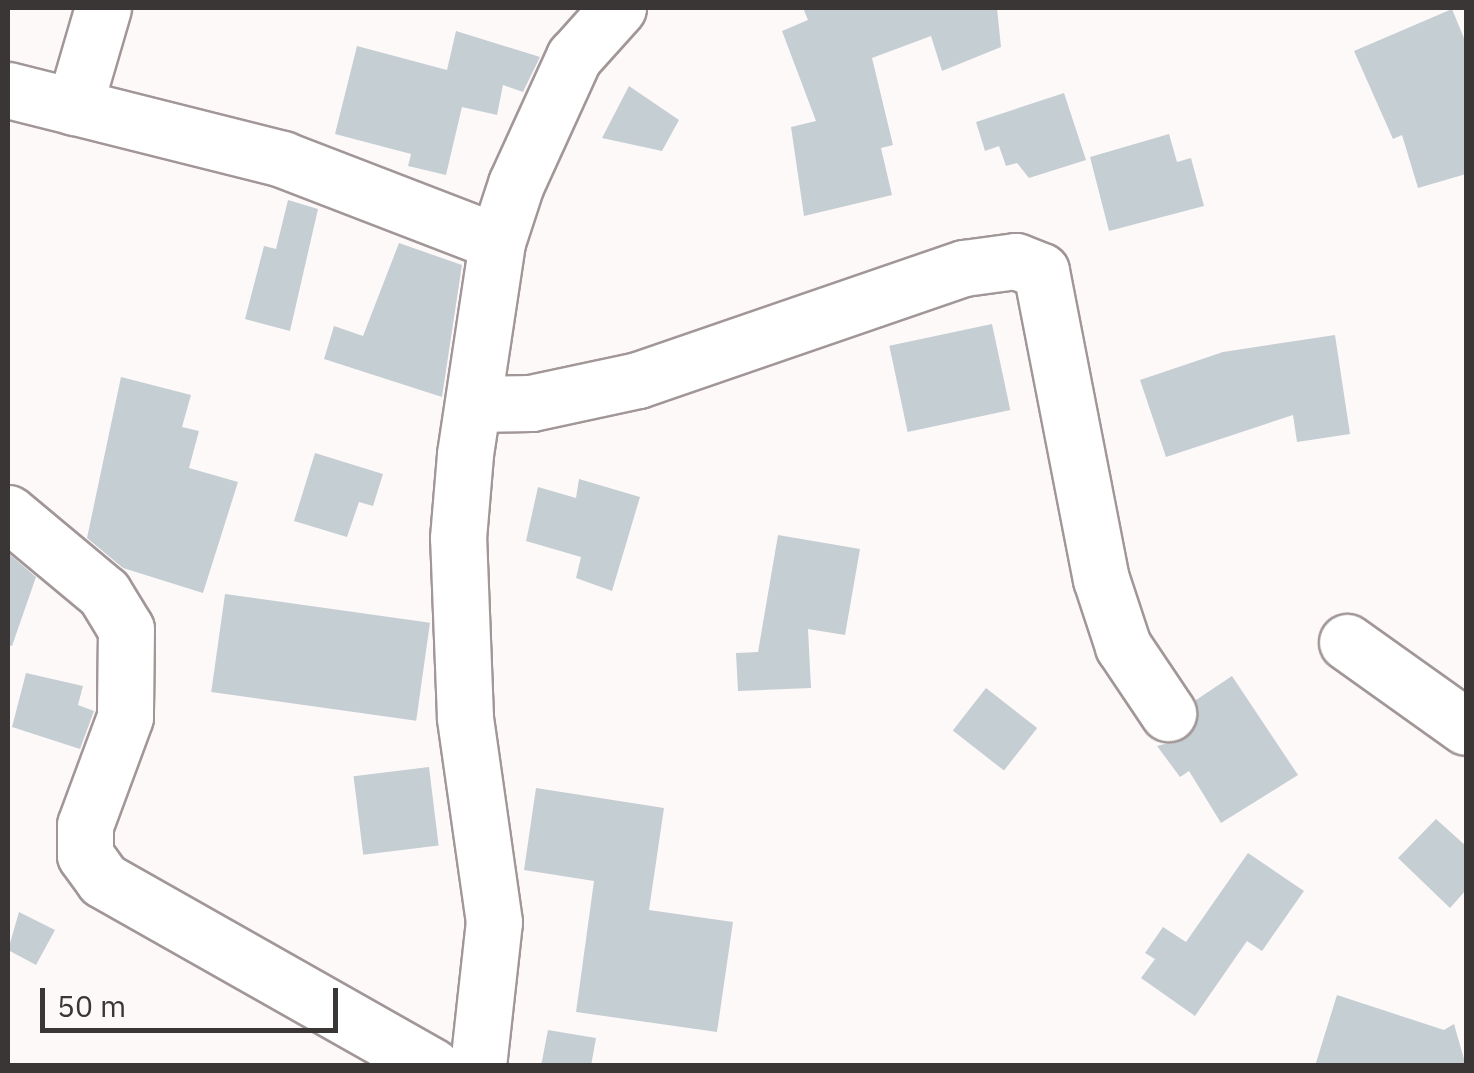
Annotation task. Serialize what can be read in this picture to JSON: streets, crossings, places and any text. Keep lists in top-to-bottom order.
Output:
{
  "scale_bar": "50 m"
}
